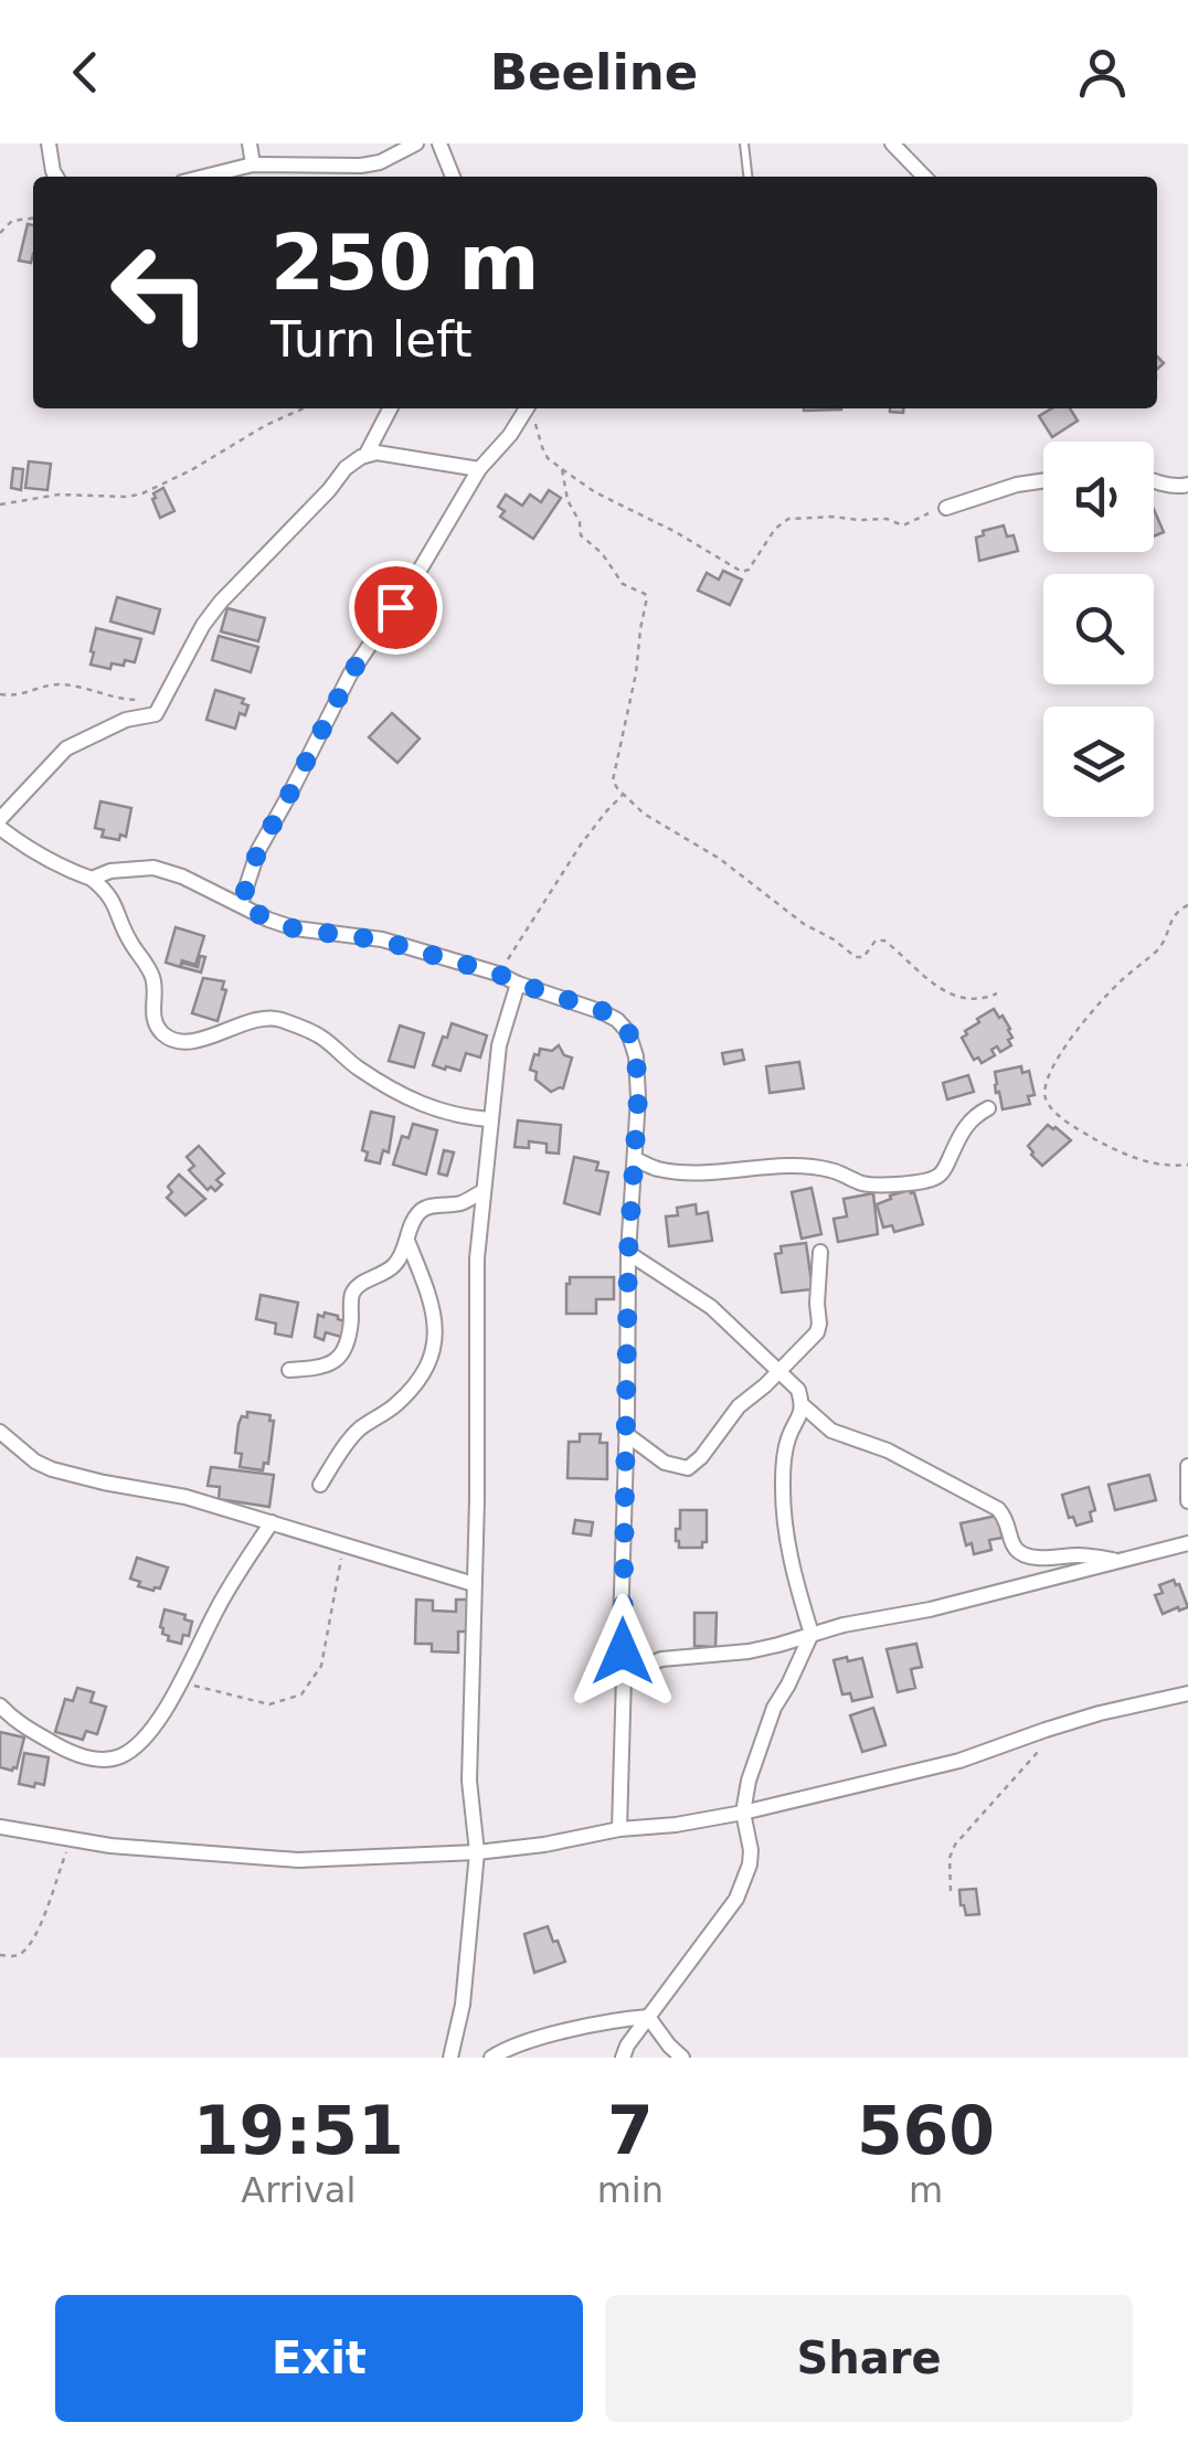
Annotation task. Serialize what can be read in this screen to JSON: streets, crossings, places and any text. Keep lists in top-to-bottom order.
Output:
{
  "page": {
    "header": "Beeline",
    "turn": ["250 m", "Turn left"],
    "eta": [
      "19:51",
      "Arrival",
      "7",
      "min",
      "560",
      "m"
    ],
    "buttons": ["Exit", "Share"]
  }
}
